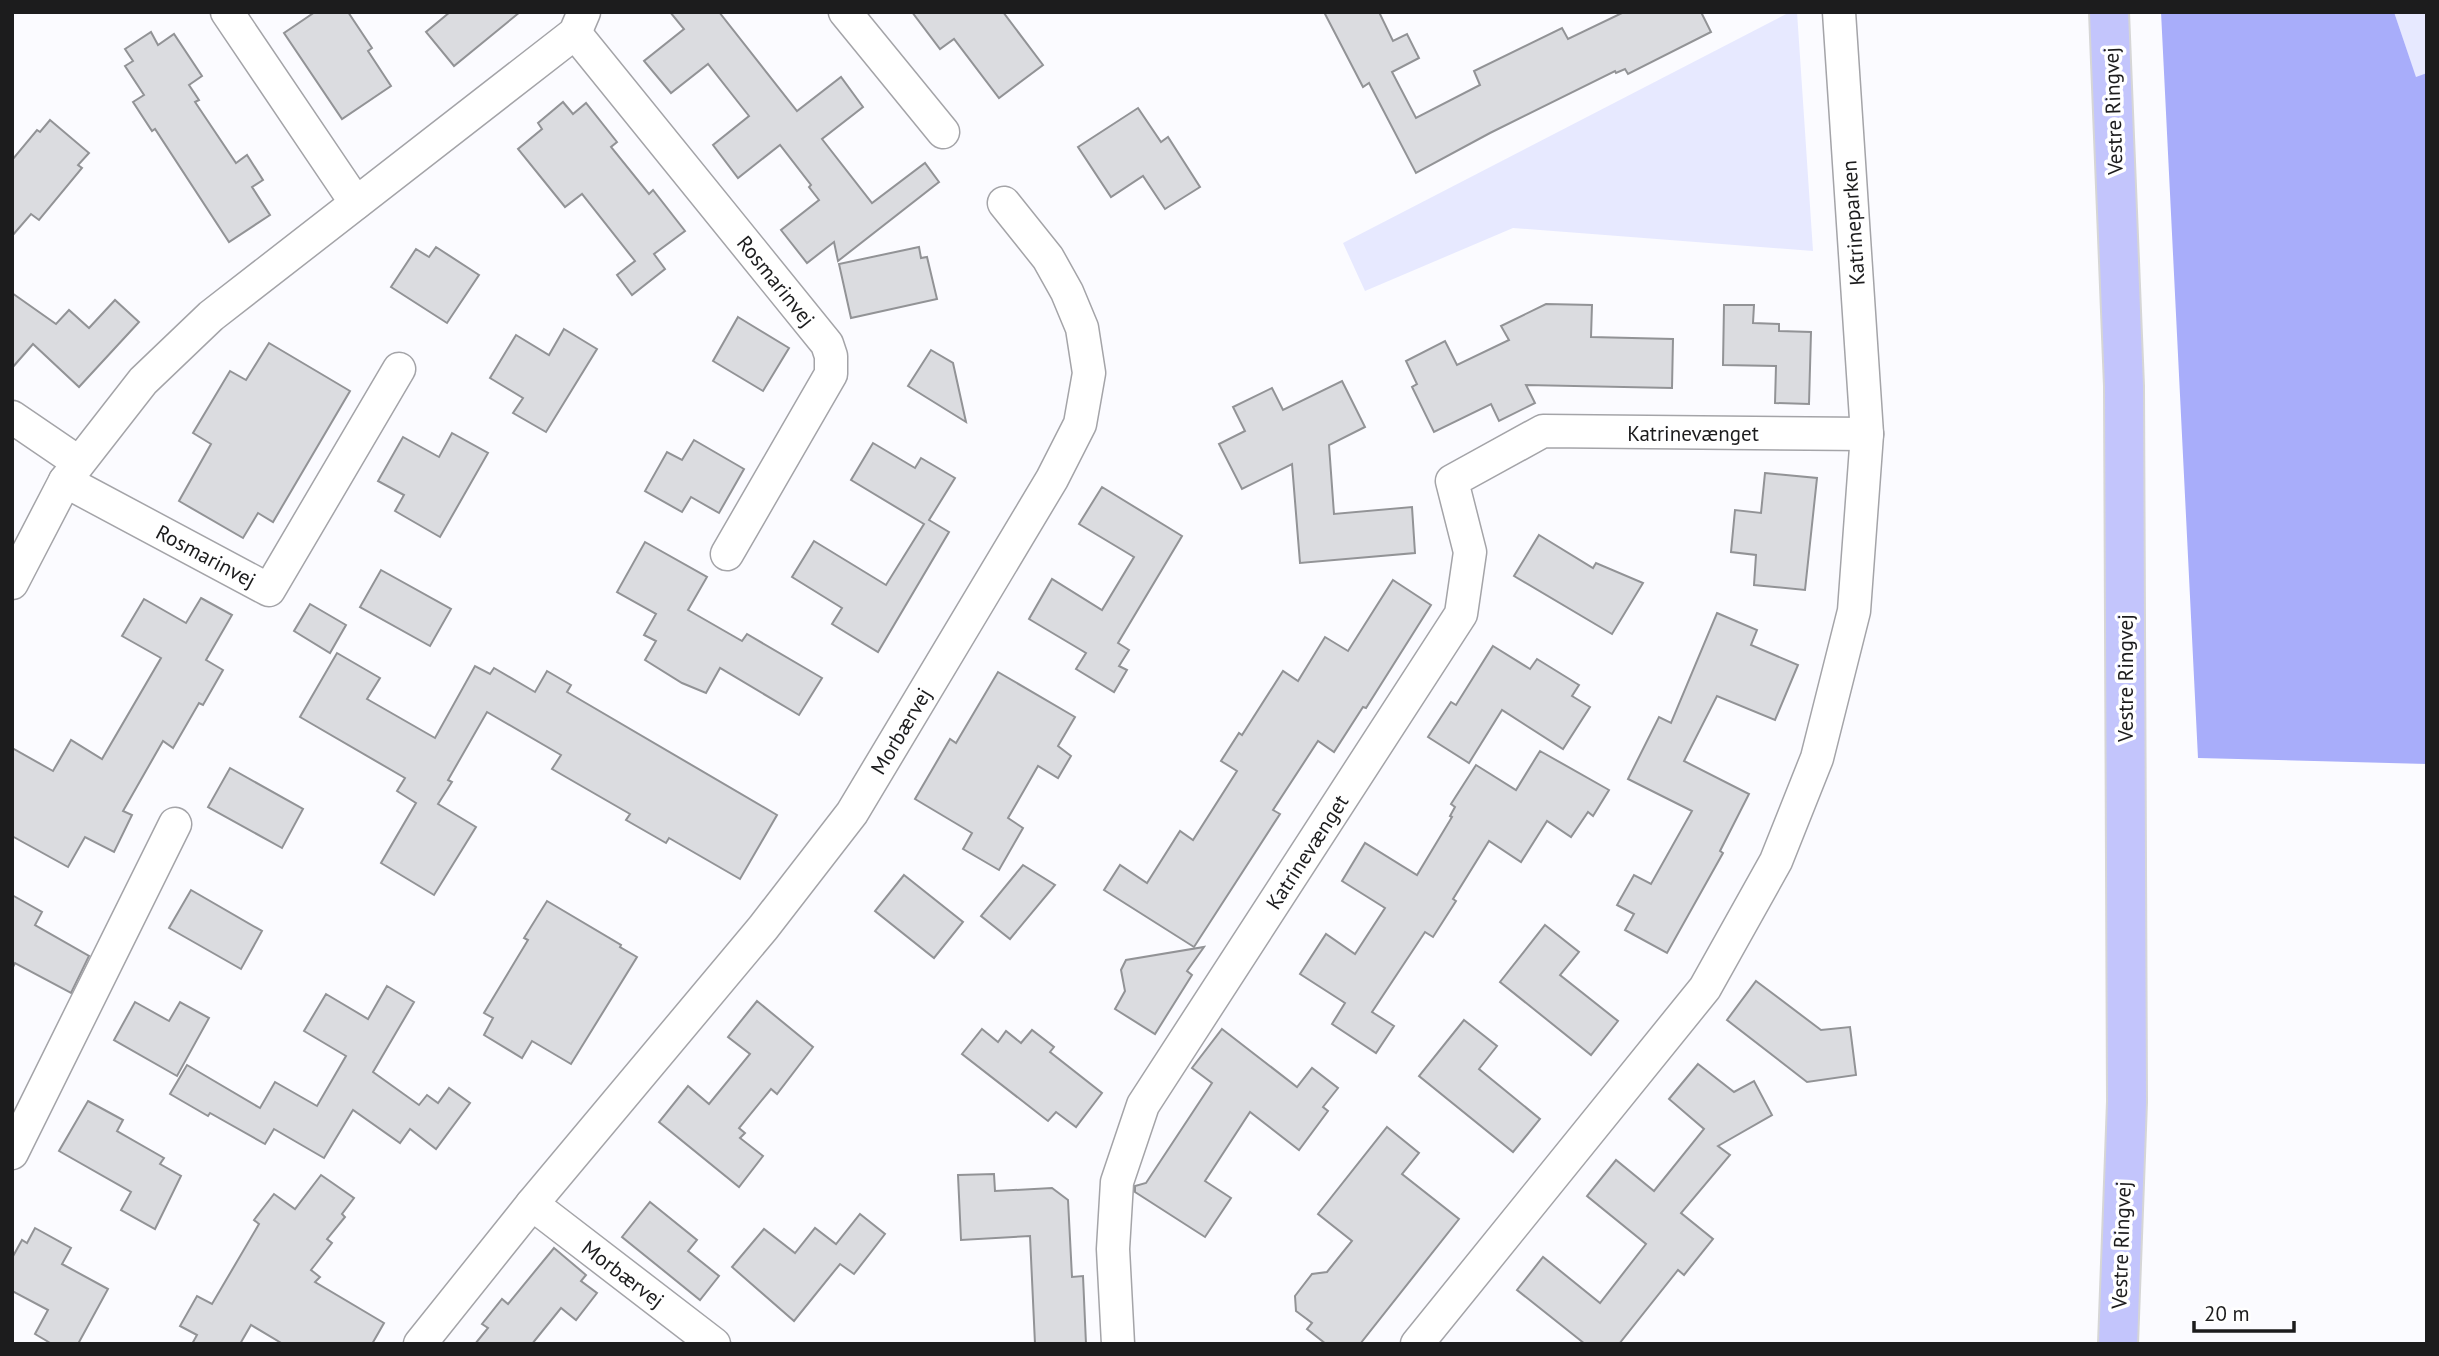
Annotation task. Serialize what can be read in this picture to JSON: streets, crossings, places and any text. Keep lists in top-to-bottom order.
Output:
{
  "streets": {
    "main road": ["Vestre Ringvej"],
    "street": [
      "Katrineparken",
      "Rosmarinvej",
      "Katrinevænget",
      "Morbærvej"
    ]
  },
  "crossings": [
    ["Katrineparken", "Katrinevænget"]
  ],
  "scale_bar": "20 m"
}
